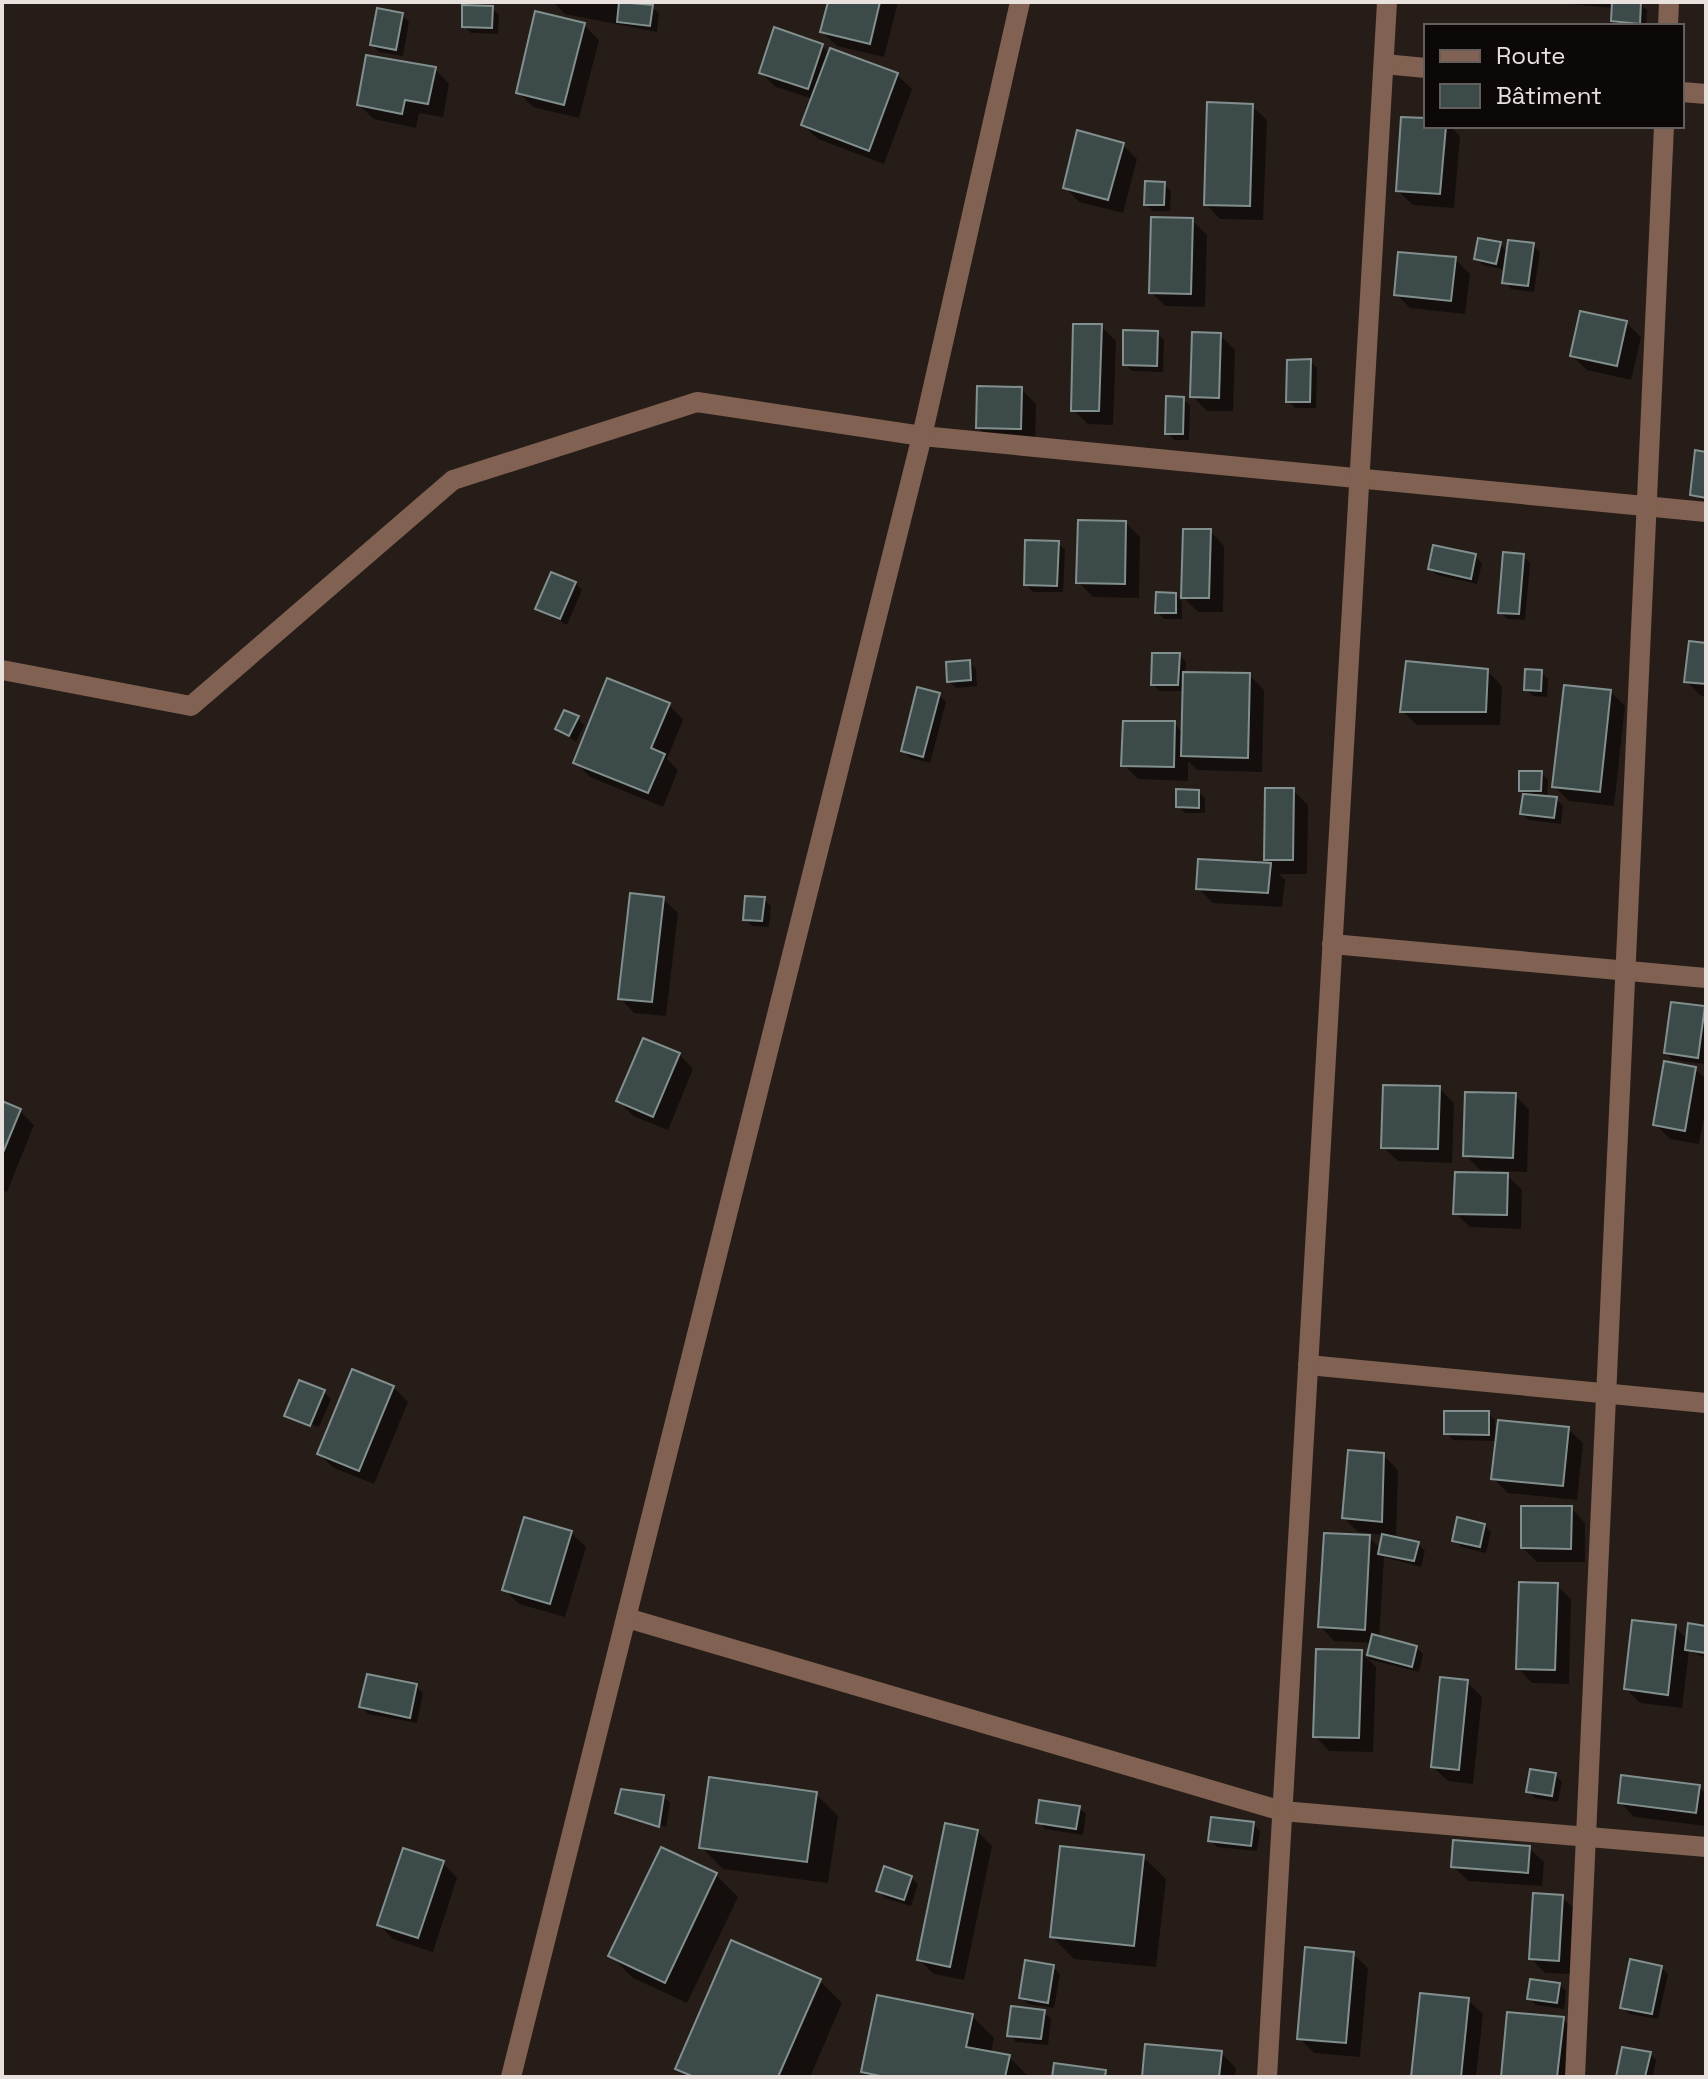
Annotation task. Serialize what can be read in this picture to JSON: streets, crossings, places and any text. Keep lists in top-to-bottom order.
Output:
{
  "legend": ["Route", "Bâtiment"]
}
